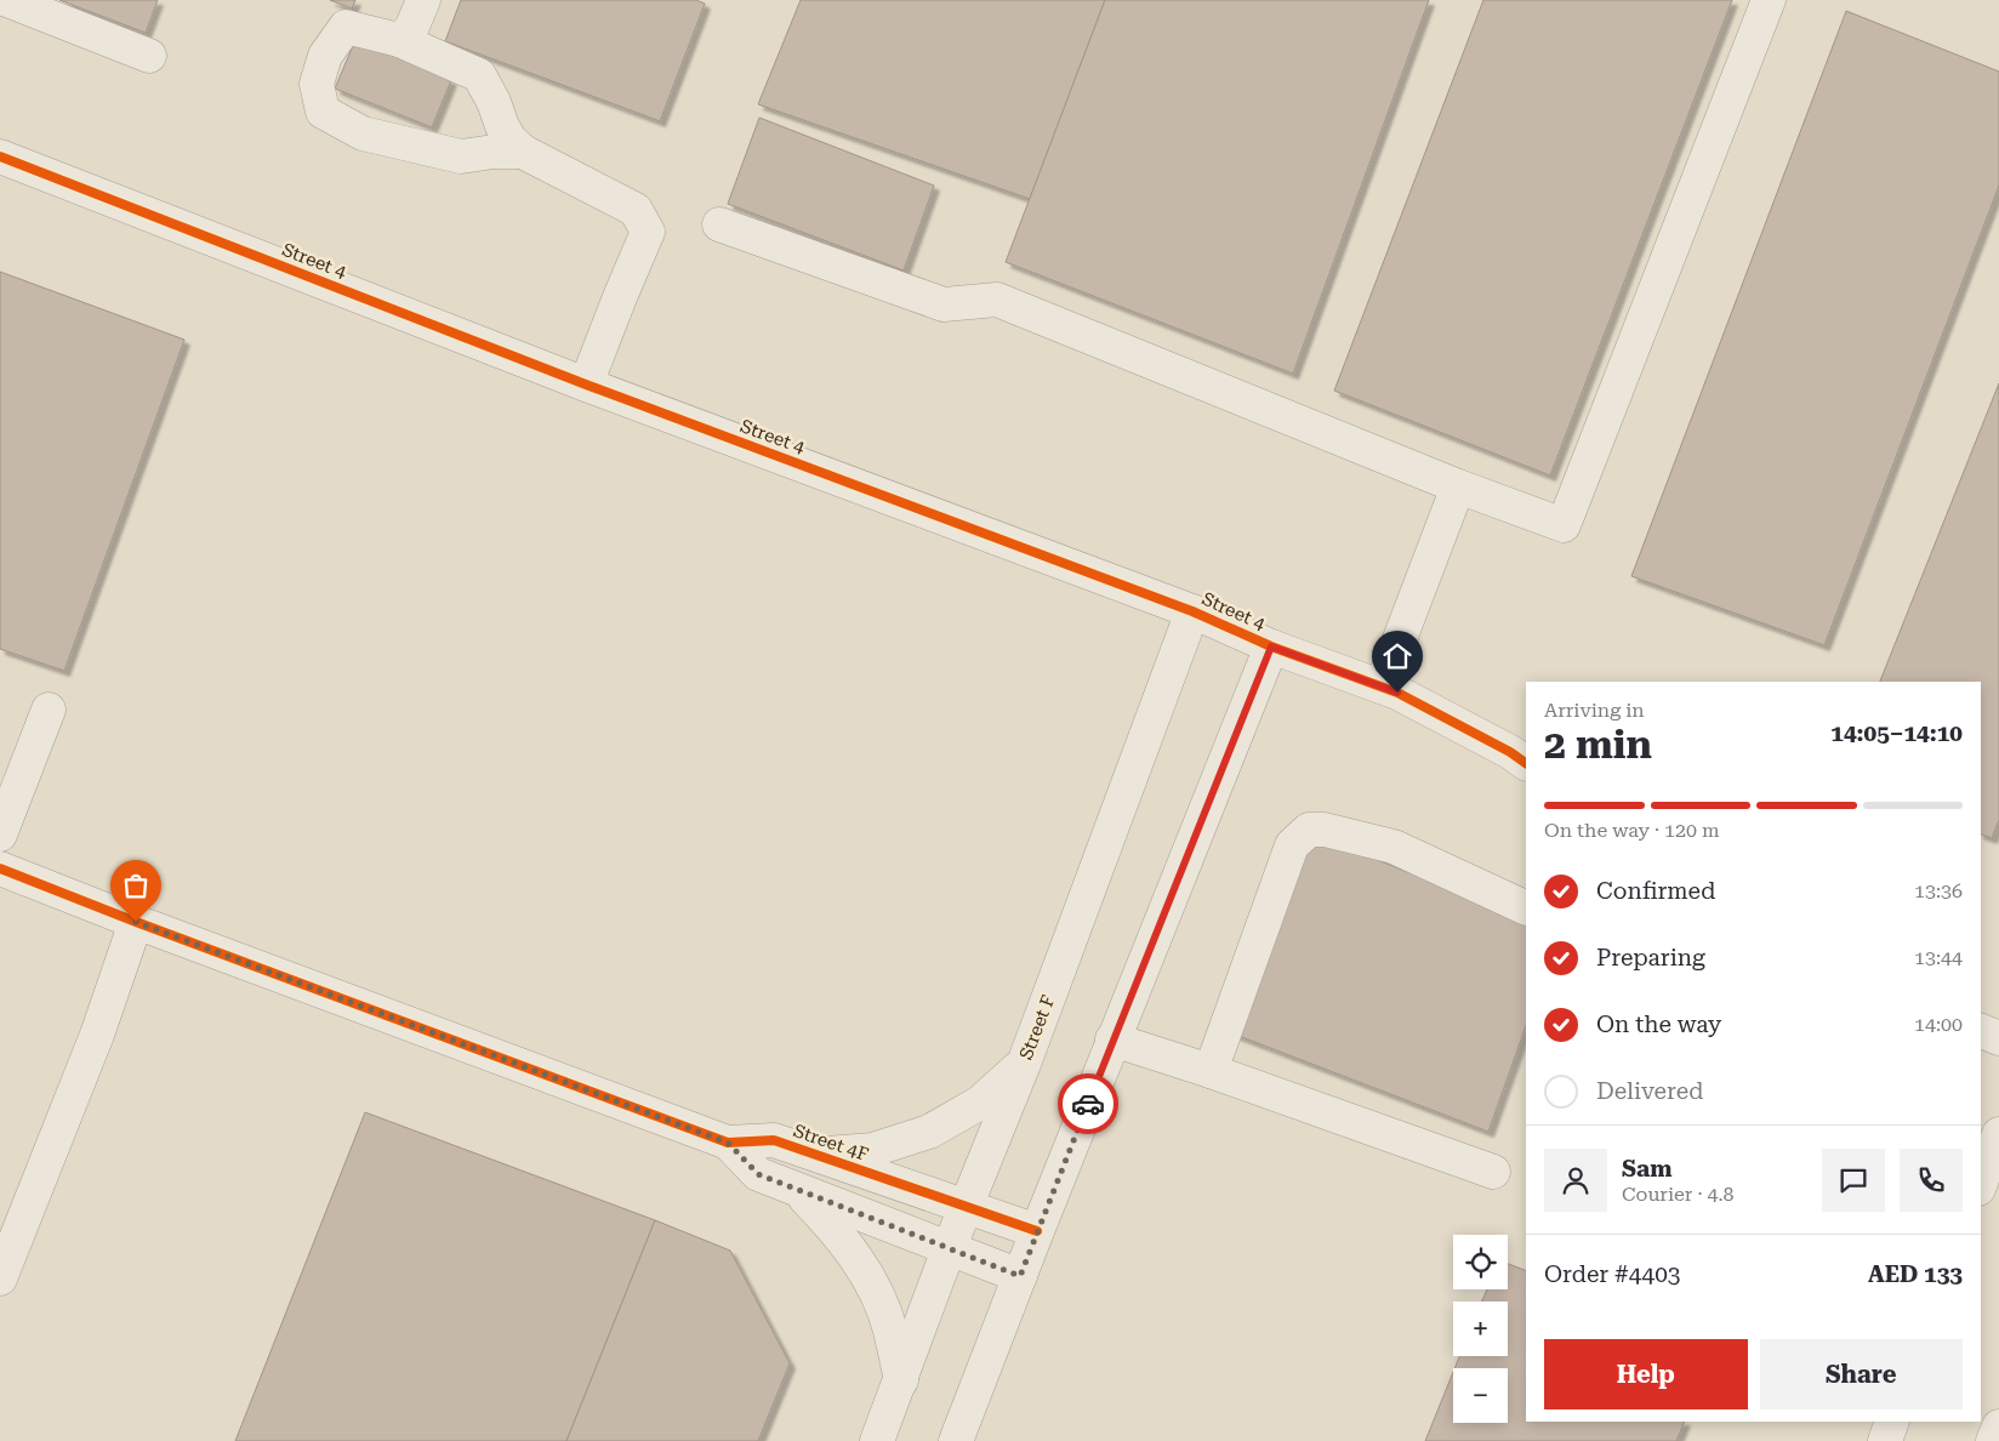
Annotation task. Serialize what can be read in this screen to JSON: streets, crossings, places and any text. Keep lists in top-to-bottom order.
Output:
{
  "streets": {
    "street": ["Street 4", "Street F", "Street 4F"]
  },
  "crossings": [
    ["Street 4", "Street F"],
    ["Street F", "Street 4F"]
  ],
  "page": {
    "heading": ["2 min", "Arriving in", "14:05–14:10"],
    "panel": [
      "Sam",
      "Courier · 4.8",
      "Order #4403",
      "AED 133"
    ],
    "bar": "On the way · 120 m",
    "list": [
      ["Confirmed", "13:36"],
      ["Preparing", "13:44"],
      ["On the way", "14:00"],
      "Delivered"
    ],
    "map_buttons": ["+", "−"],
    "buttons": ["Help", "Share"]
  }
}
